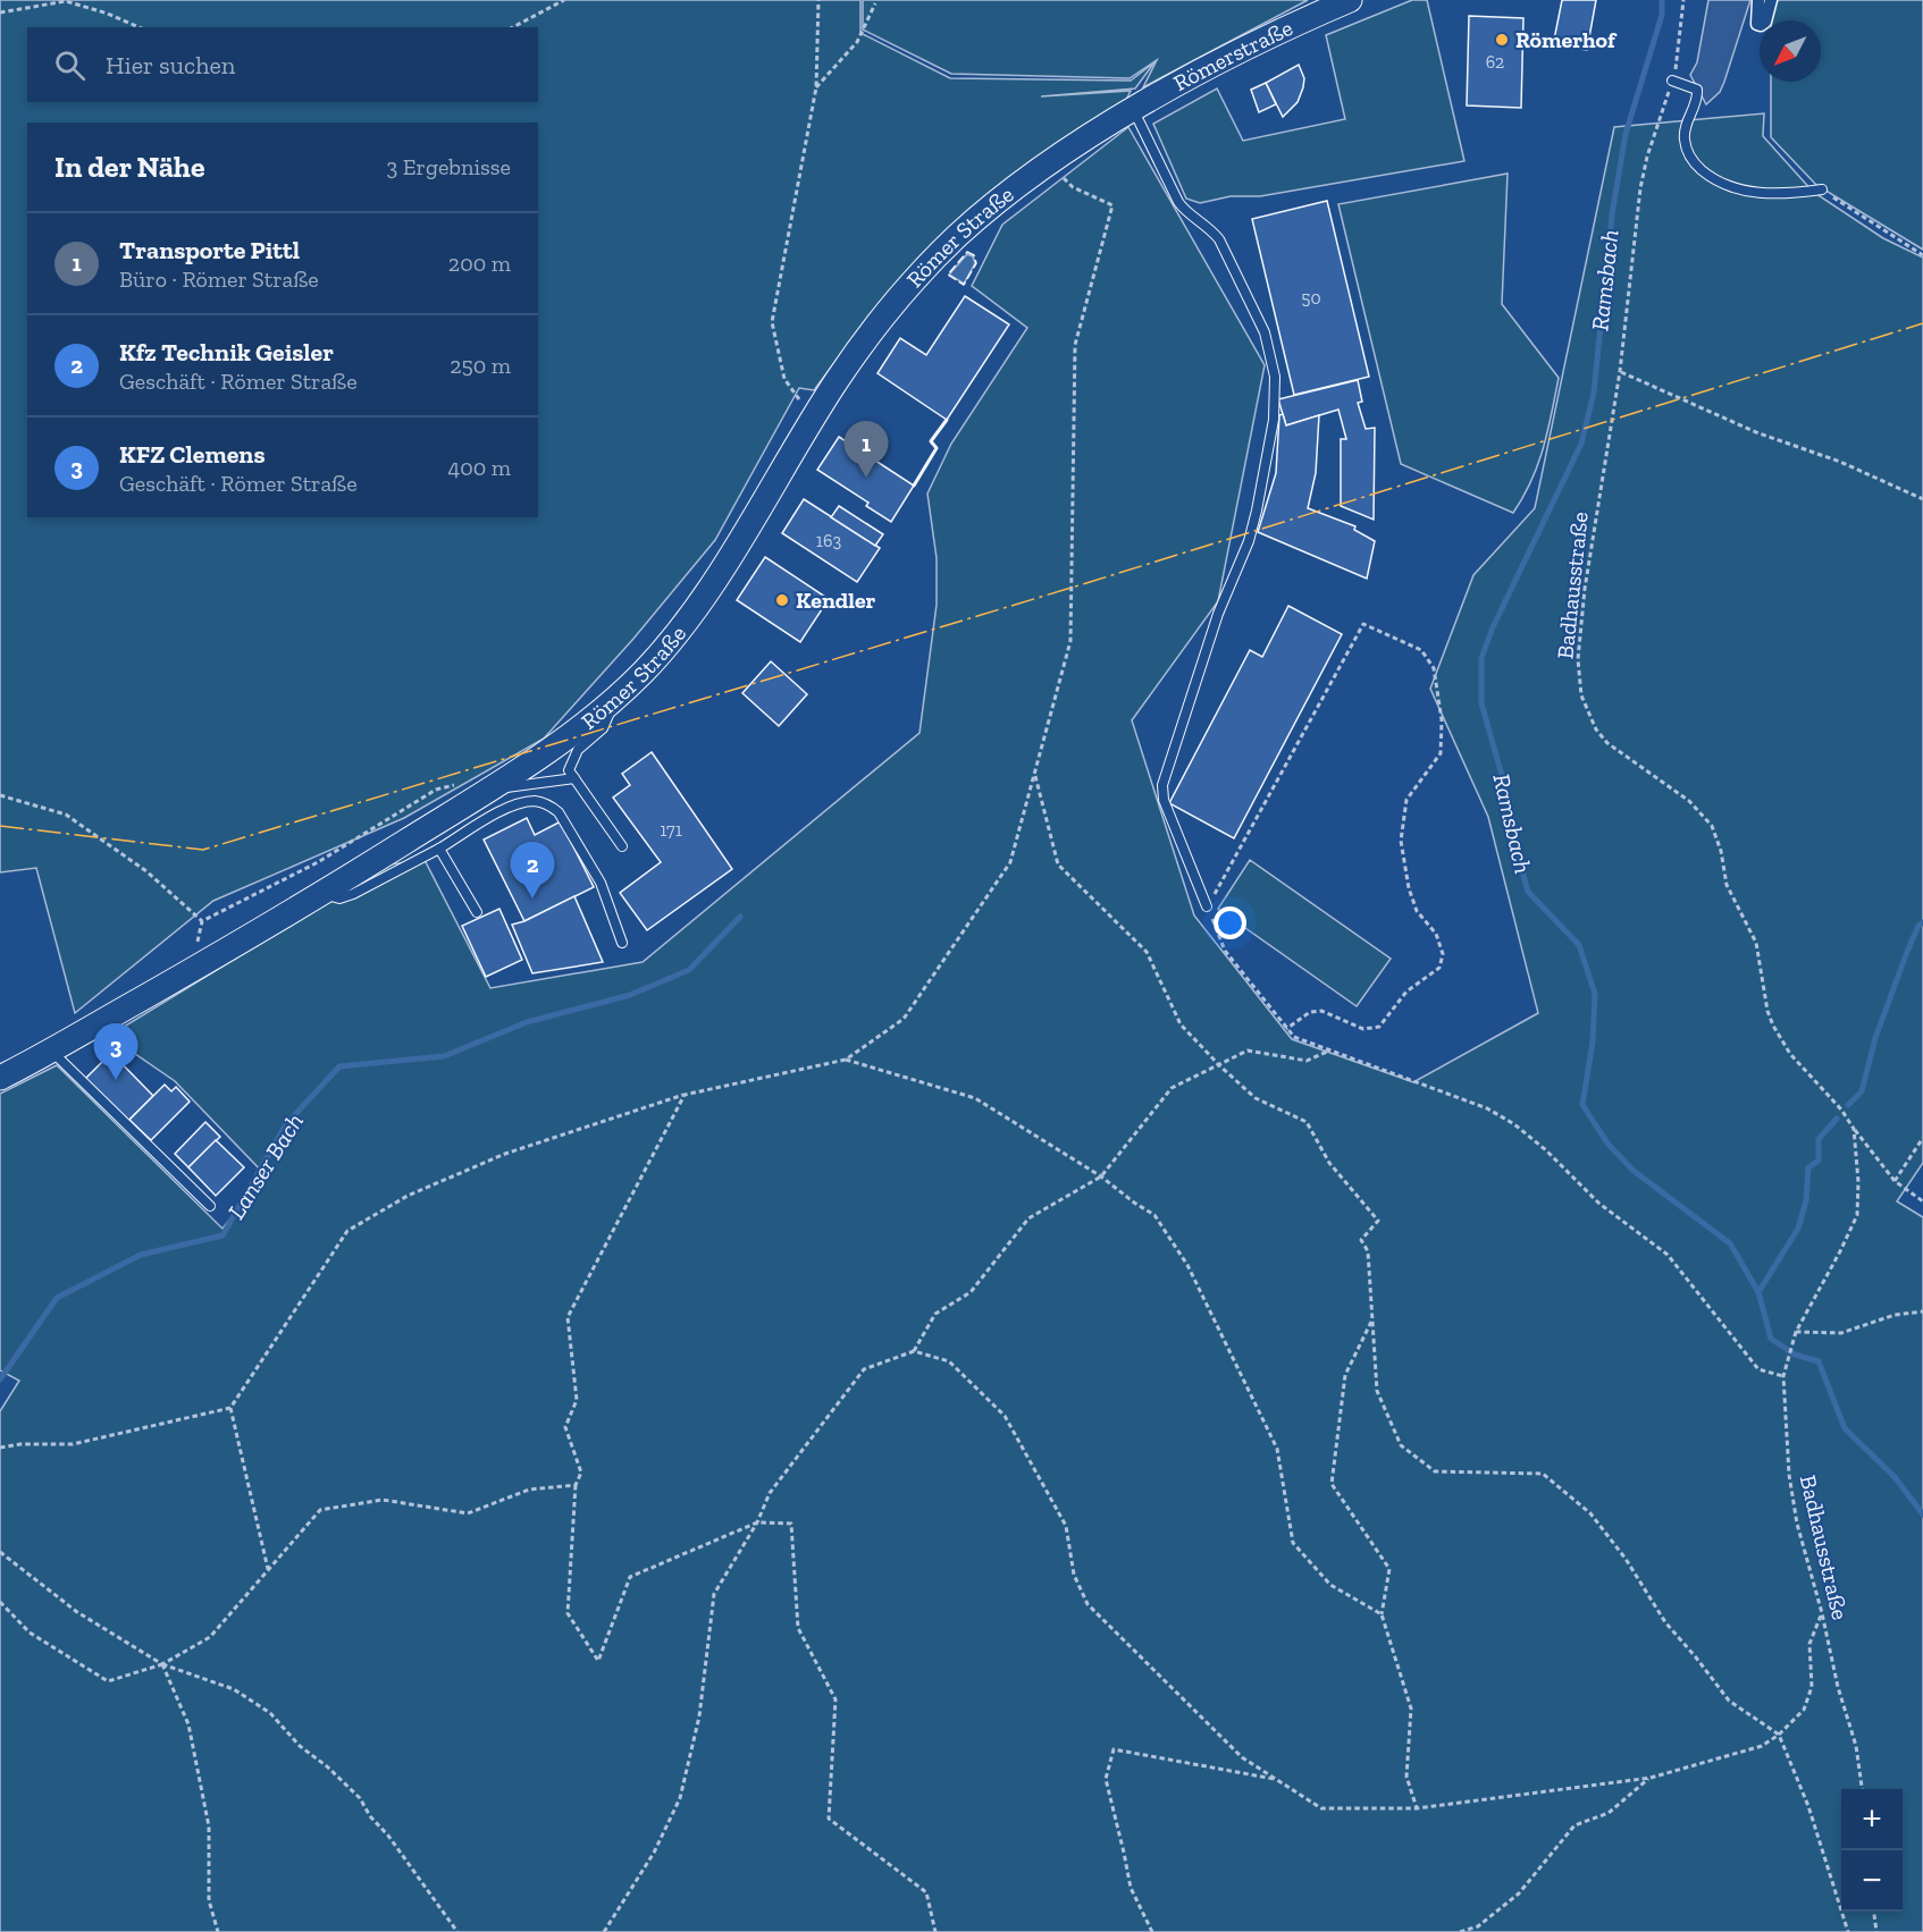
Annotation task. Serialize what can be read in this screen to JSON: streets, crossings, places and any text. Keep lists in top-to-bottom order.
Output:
{
  "streets": {
    "main road": ["Römerstraße", "Römer Straße"],
    "path": ["Badhausstraße"]
  },
  "crossings": [
    ["Römerstraße", "Römer Straße"]
  ],
  "water": ["Ramsbach", "Lanser Bach"],
  "places": ["Römerhof", "Kendler"],
  "house_numbers": [
    "62",
    "50",
    "163",
    "171"
  ],
  "north": "bottom left",
  "page": {
    "search": "Hier suchen",
    "heading": ["In der Nähe", "3 Ergebnisse"],
    "list": [
      {
        "mark": "1",
        "name": "Transporte Pittl",
        "note": "Büro · Römer Straße",
        "value": "200 m"
      },
      {
        "mark": "2",
        "name": "Kfz Technik Geisler",
        "note": "Geschäft · Römer Straße",
        "value": "250 m"
      },
      {
        "mark": "3",
        "name": "KFZ Clemens",
        "note": "Geschäft · Römer Straße",
        "value": "400 m"
      }
    ],
    "pins": ["1", "2", "3"],
    "map_buttons": ["+", "−"]
  }
}
